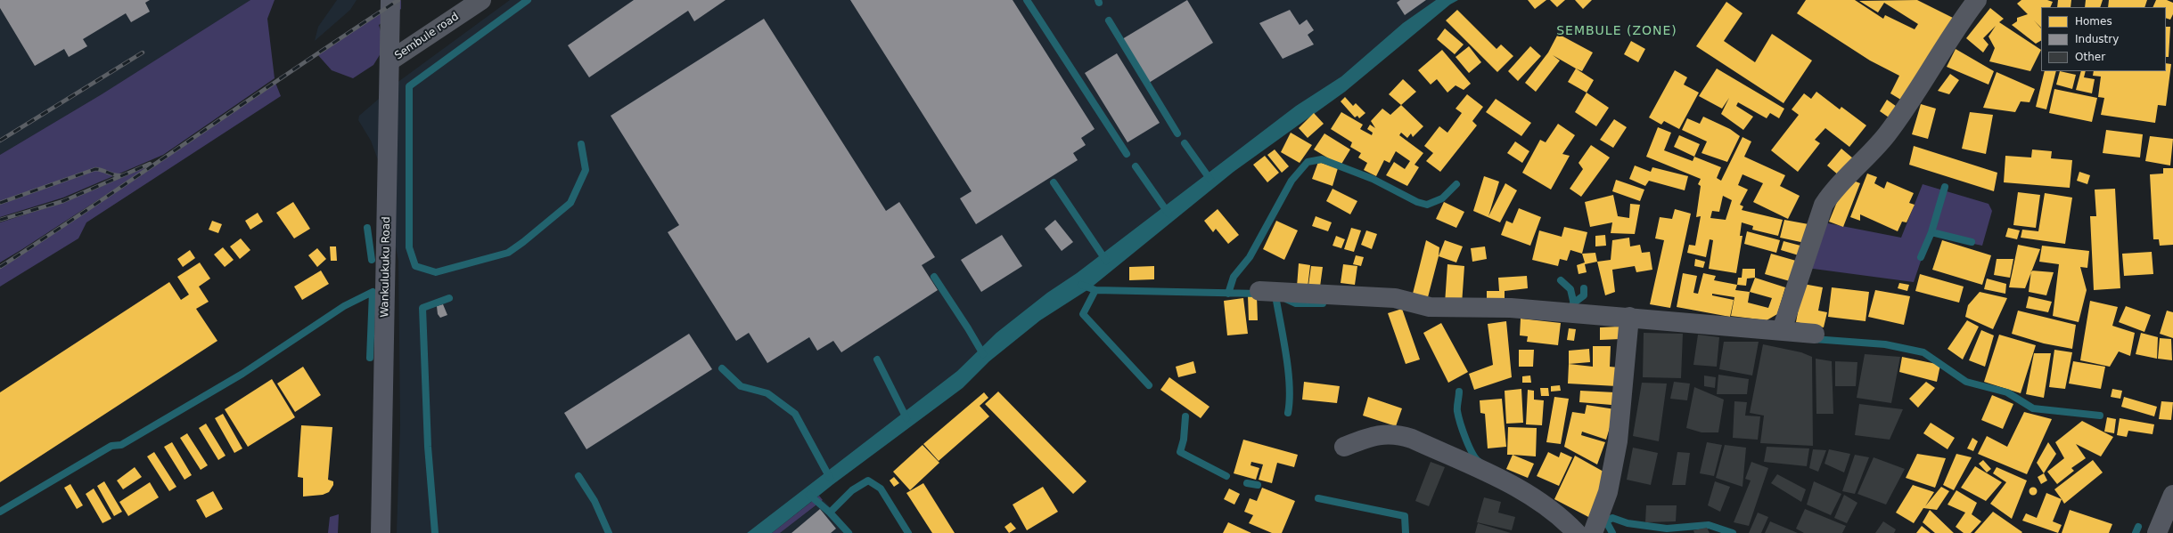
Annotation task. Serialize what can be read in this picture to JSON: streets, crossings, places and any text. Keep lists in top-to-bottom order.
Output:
{
  "streets": {
    "main road": ["Wankulukuku Road"],
    "street": ["Sembule road"]
  },
  "crossings": [
    ["Sembule road", "Wankulukuku Road"]
  ],
  "districts": ["SEMBULE (ZONE)"],
  "legend": ["Homes", "Industry", "Other"]
}
